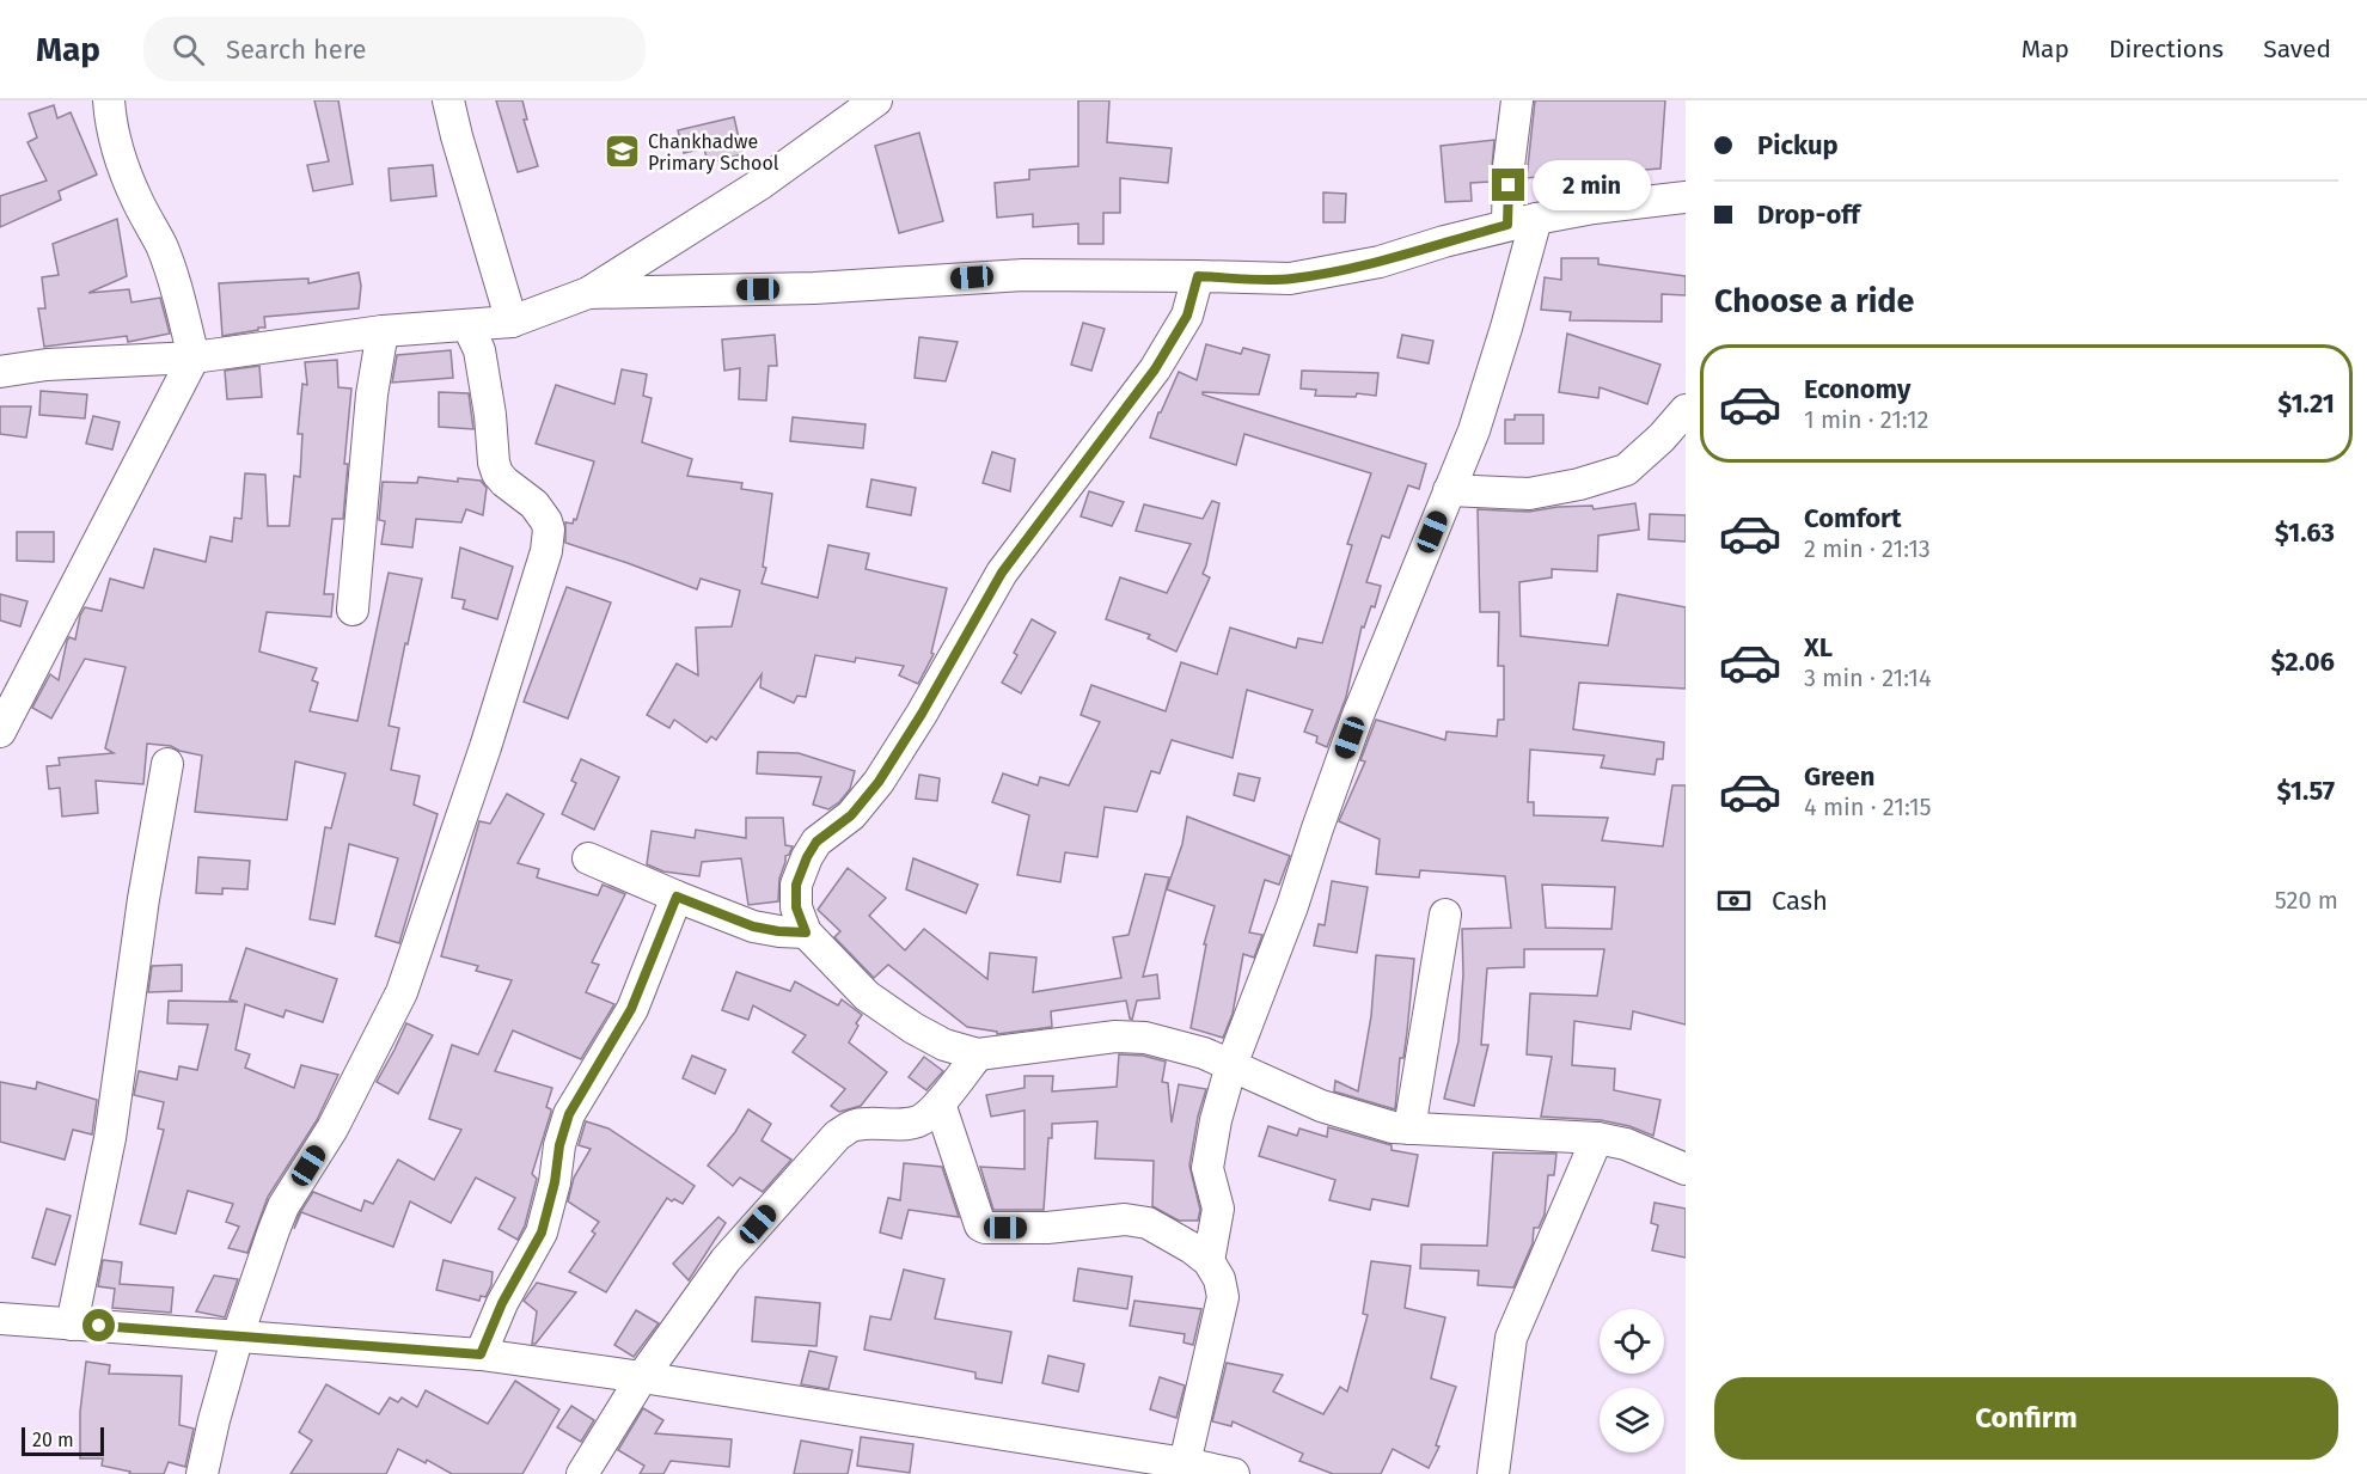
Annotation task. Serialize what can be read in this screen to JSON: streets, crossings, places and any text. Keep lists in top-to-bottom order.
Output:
{
  "places": {
    "school or university": ["Chankhadwe Primary School"]
  },
  "scale_bar": "20 m",
  "page": {
    "header": "Map",
    "search": "Search here",
    "nav": ["Map", "Directions", "Saved"],
    "banner": ["Pickup", "Drop-off"],
    "bubble": "2 min",
    "heading": "Choose a ride",
    "list": [
      {
        "name": "Economy",
        "note": "1 min · 21:12",
        "value": "$1.21"
      },
      {
        "name": "Comfort",
        "note": "2 min · 21:13",
        "value": "$1.63"
      },
      {
        "name": "XL",
        "note": "3 min · 21:14",
        "value": "$2.06"
      },
      {
        "name": "Green",
        "note": "4 min · 21:15",
        "value": "$1.57"
      }
    ],
    "pay": ["Cash", "520 m"],
    "buttons": "Confirm",
    "scale": "20 m"
  }
}
